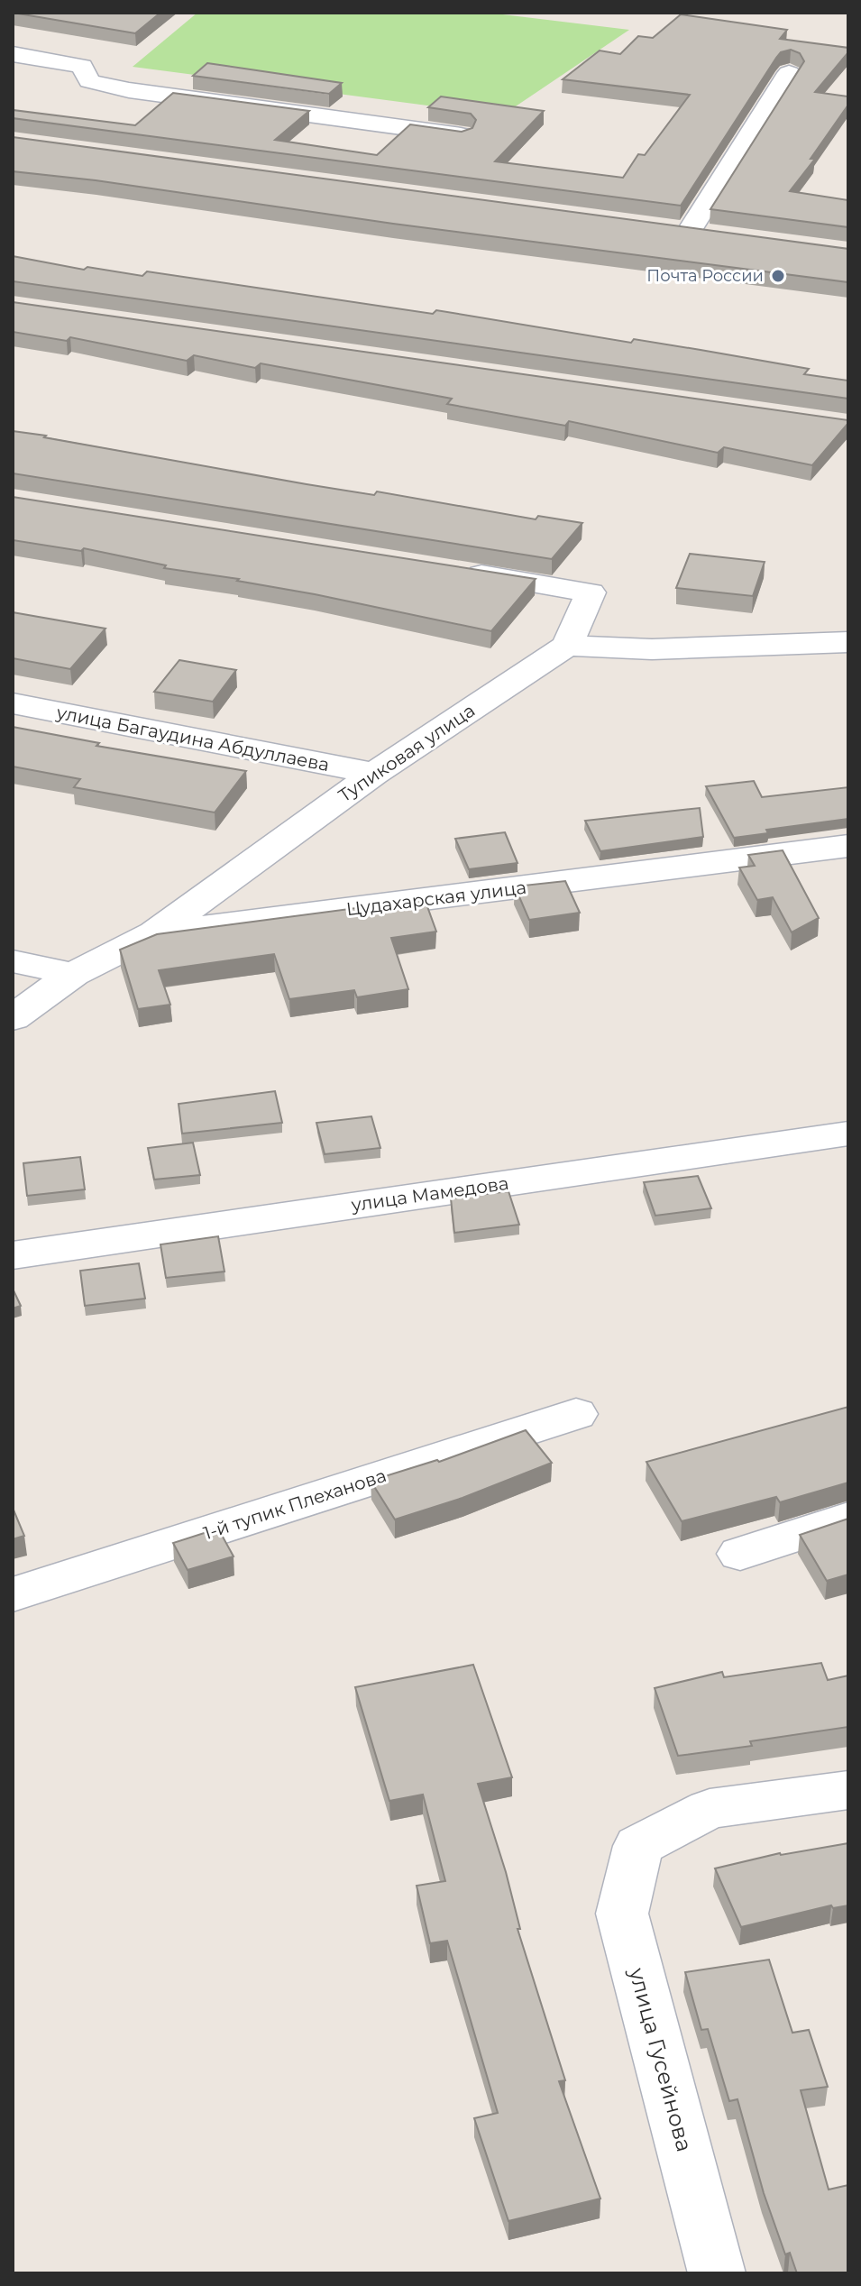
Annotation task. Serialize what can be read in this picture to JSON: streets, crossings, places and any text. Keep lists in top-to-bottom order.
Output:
{
  "streets": {
    "street": [
      "улица Багаудина Абдуллаева",
      "Тупиковая улица",
      "Цудахарская улица",
      "улица Мамедова",
      "1-й тупик Плеханова",
      "улица Гусейнова"
    ]
  },
  "crossings": [
    ["улица Багаудина Абдуллаева", "Тупиковая улица"],
    ["Тупиковая улица", "Цудахарская улица"]
  ],
  "places": ["Почта России"]
}
